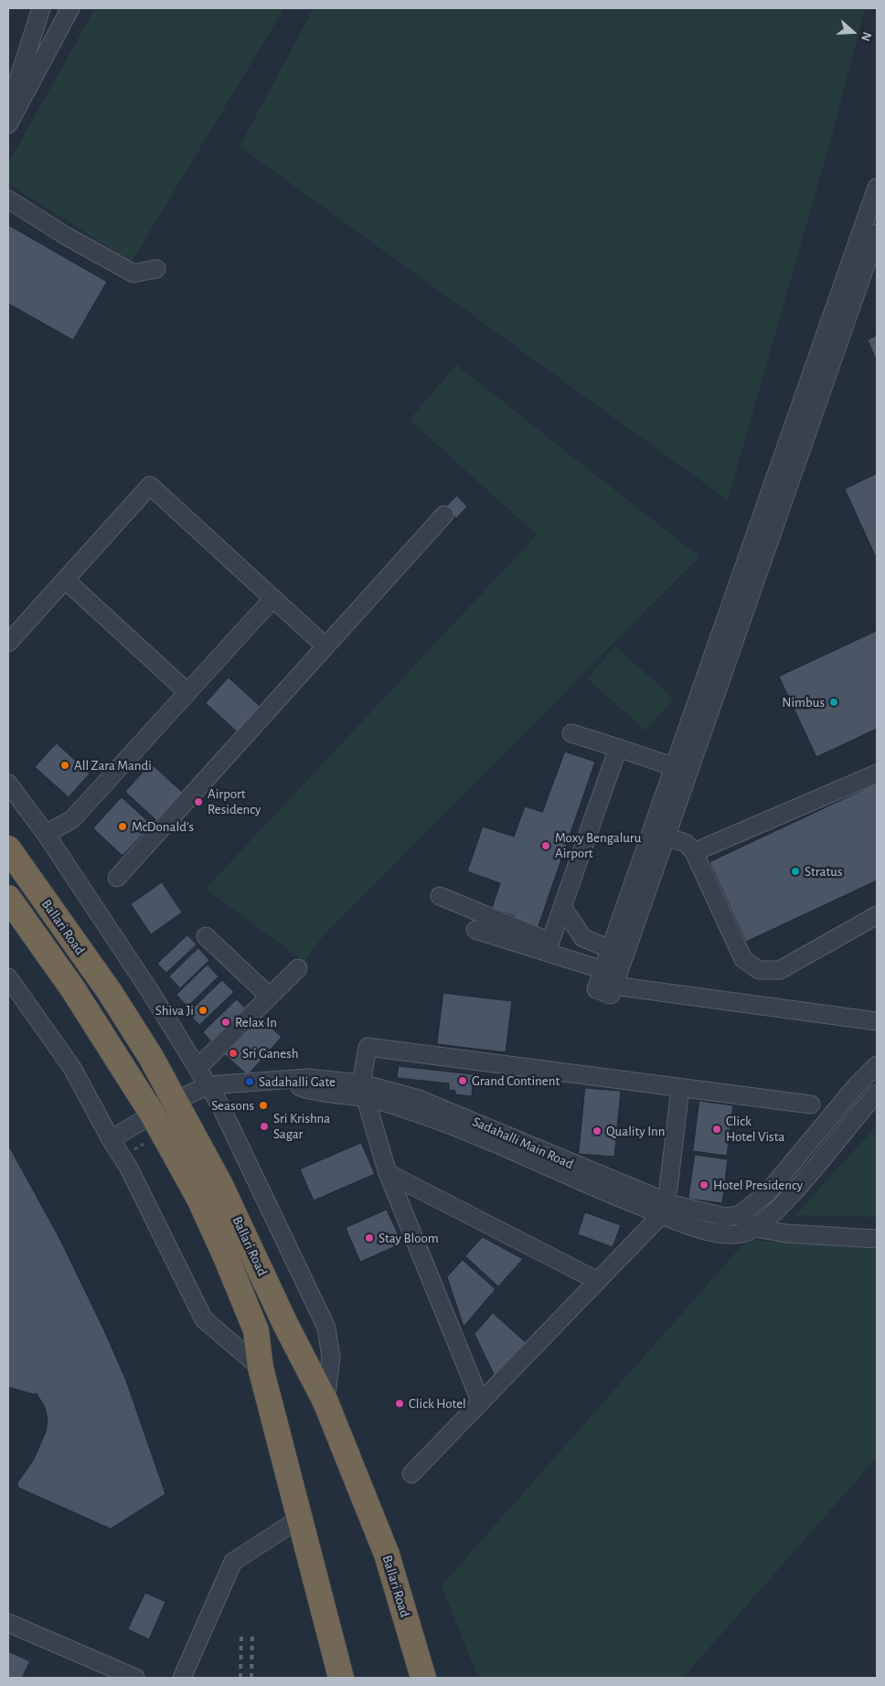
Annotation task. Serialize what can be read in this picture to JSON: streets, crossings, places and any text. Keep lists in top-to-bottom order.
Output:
{
  "streets": {
    "highway": ["Ballari Road"],
    "street": ["Sadahalli Main Road"]
  },
  "places": [
    "Nimbus",
    "All Zara Mandi",
    "Airport Residency",
    "McDonald's",
    "Moxy Bengaluru Airport",
    "Stratus",
    "Shiva Ji",
    "Relax In",
    "Sri Ganesh",
    "Grand Continent",
    "Sadahalli Gate",
    "Seasons",
    "Sri Krishna Sagar",
    "Click Hotel Vista",
    "Quality Inn",
    "Hotel Presidency",
    "Stay Bloom",
    "Click Hotel"
  ],
  "north": "right"
}
